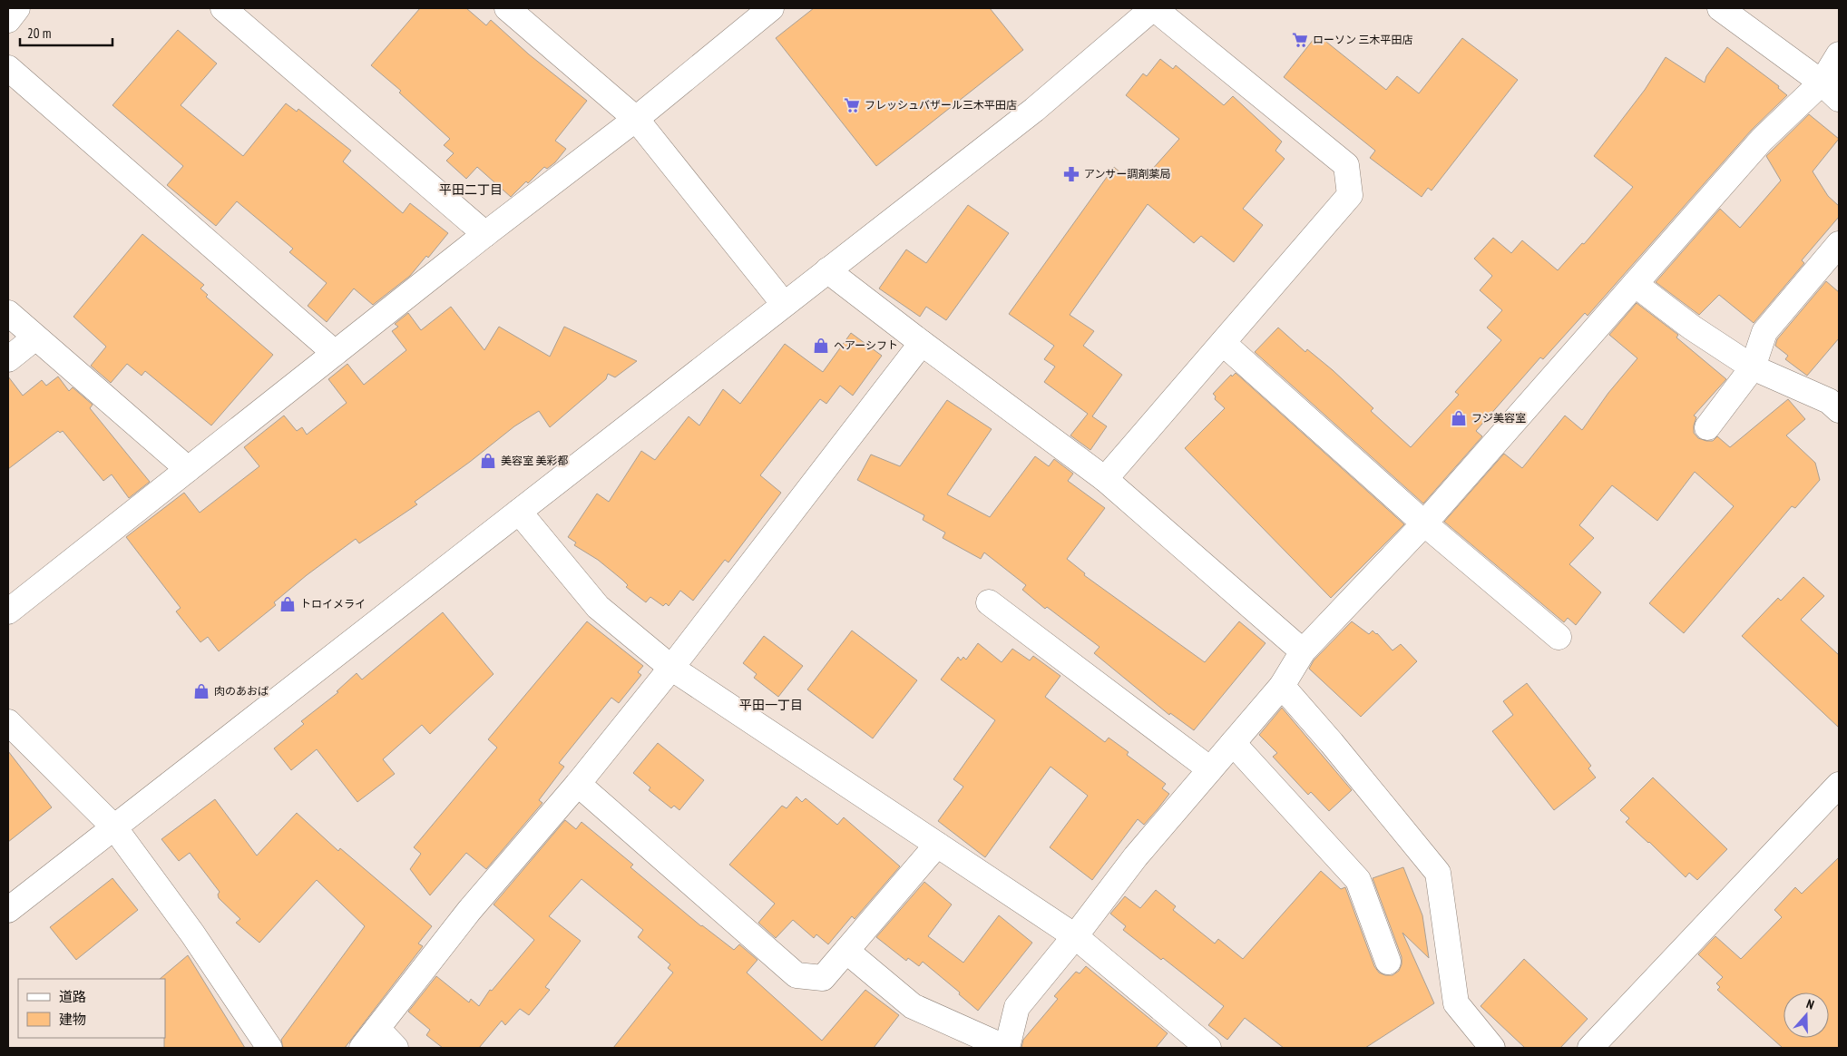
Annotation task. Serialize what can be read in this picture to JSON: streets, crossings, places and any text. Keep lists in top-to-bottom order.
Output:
{
  "districts": ["平田二丁目", "平田一丁目"],
  "places": {
    "supermarket": ["ローソン 三木平田店", "フレッシュバザール三木平田店"],
    "pharmacy": ["アンサー調剤薬局"],
    "shop": [
      "ヘアーシフト",
      "フジ美容室",
      "美容室 美彩都",
      "トロイメライ",
      "肉のあおば"
    ]
  },
  "legend": ["道路", "建物"],
  "scale_bar": "20 m",
  "north": "top"
}
